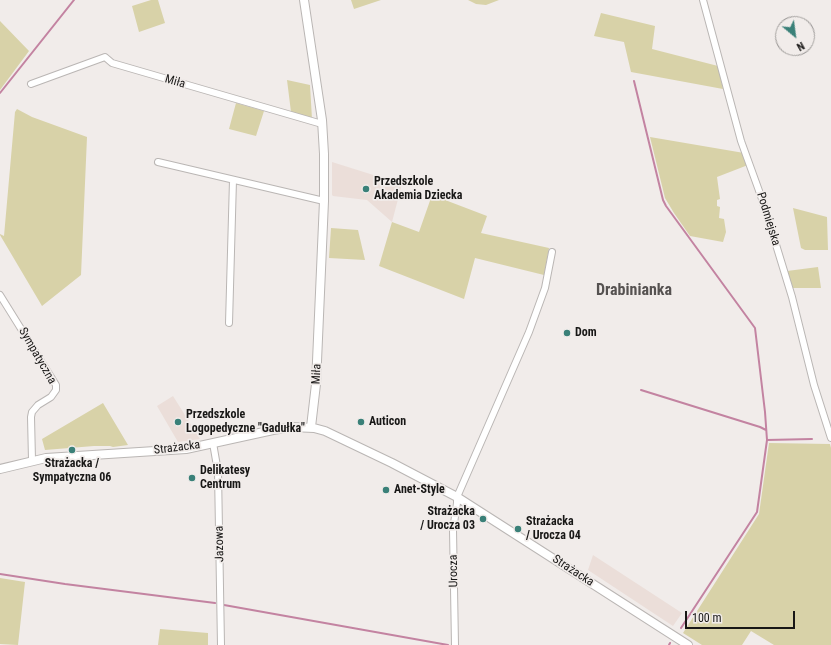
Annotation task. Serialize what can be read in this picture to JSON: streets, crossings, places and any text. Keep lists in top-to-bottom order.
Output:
{
  "streets": {
    "street": [
      "Miła",
      "Podmiejska",
      "Sympatyczna",
      "Strażacka",
      "Jazowa",
      "Urocza"
    ]
  },
  "crossings": [
    ["Miła", "Strażacka"],
    ["Sympatyczna", "Strażacka"],
    ["Strażacka", "Jazowa"],
    ["Strażacka", "Urocza"]
  ],
  "districts": ["Drabinianka"],
  "places": [
    "Przedszkole Akademia Dziecka",
    "Dom",
    "Przedszkole Logopedyczne \"Gadułka\"",
    "Auticon",
    "Strażacka / Sympatyczna 06",
    "Delikatesy Centrum",
    "Anet-Style",
    "Strażacka / Urocza 03",
    "Strażacka / Urocza 04"
  ],
  "scale_bar": "100 m",
  "north": "bottom right"
}
